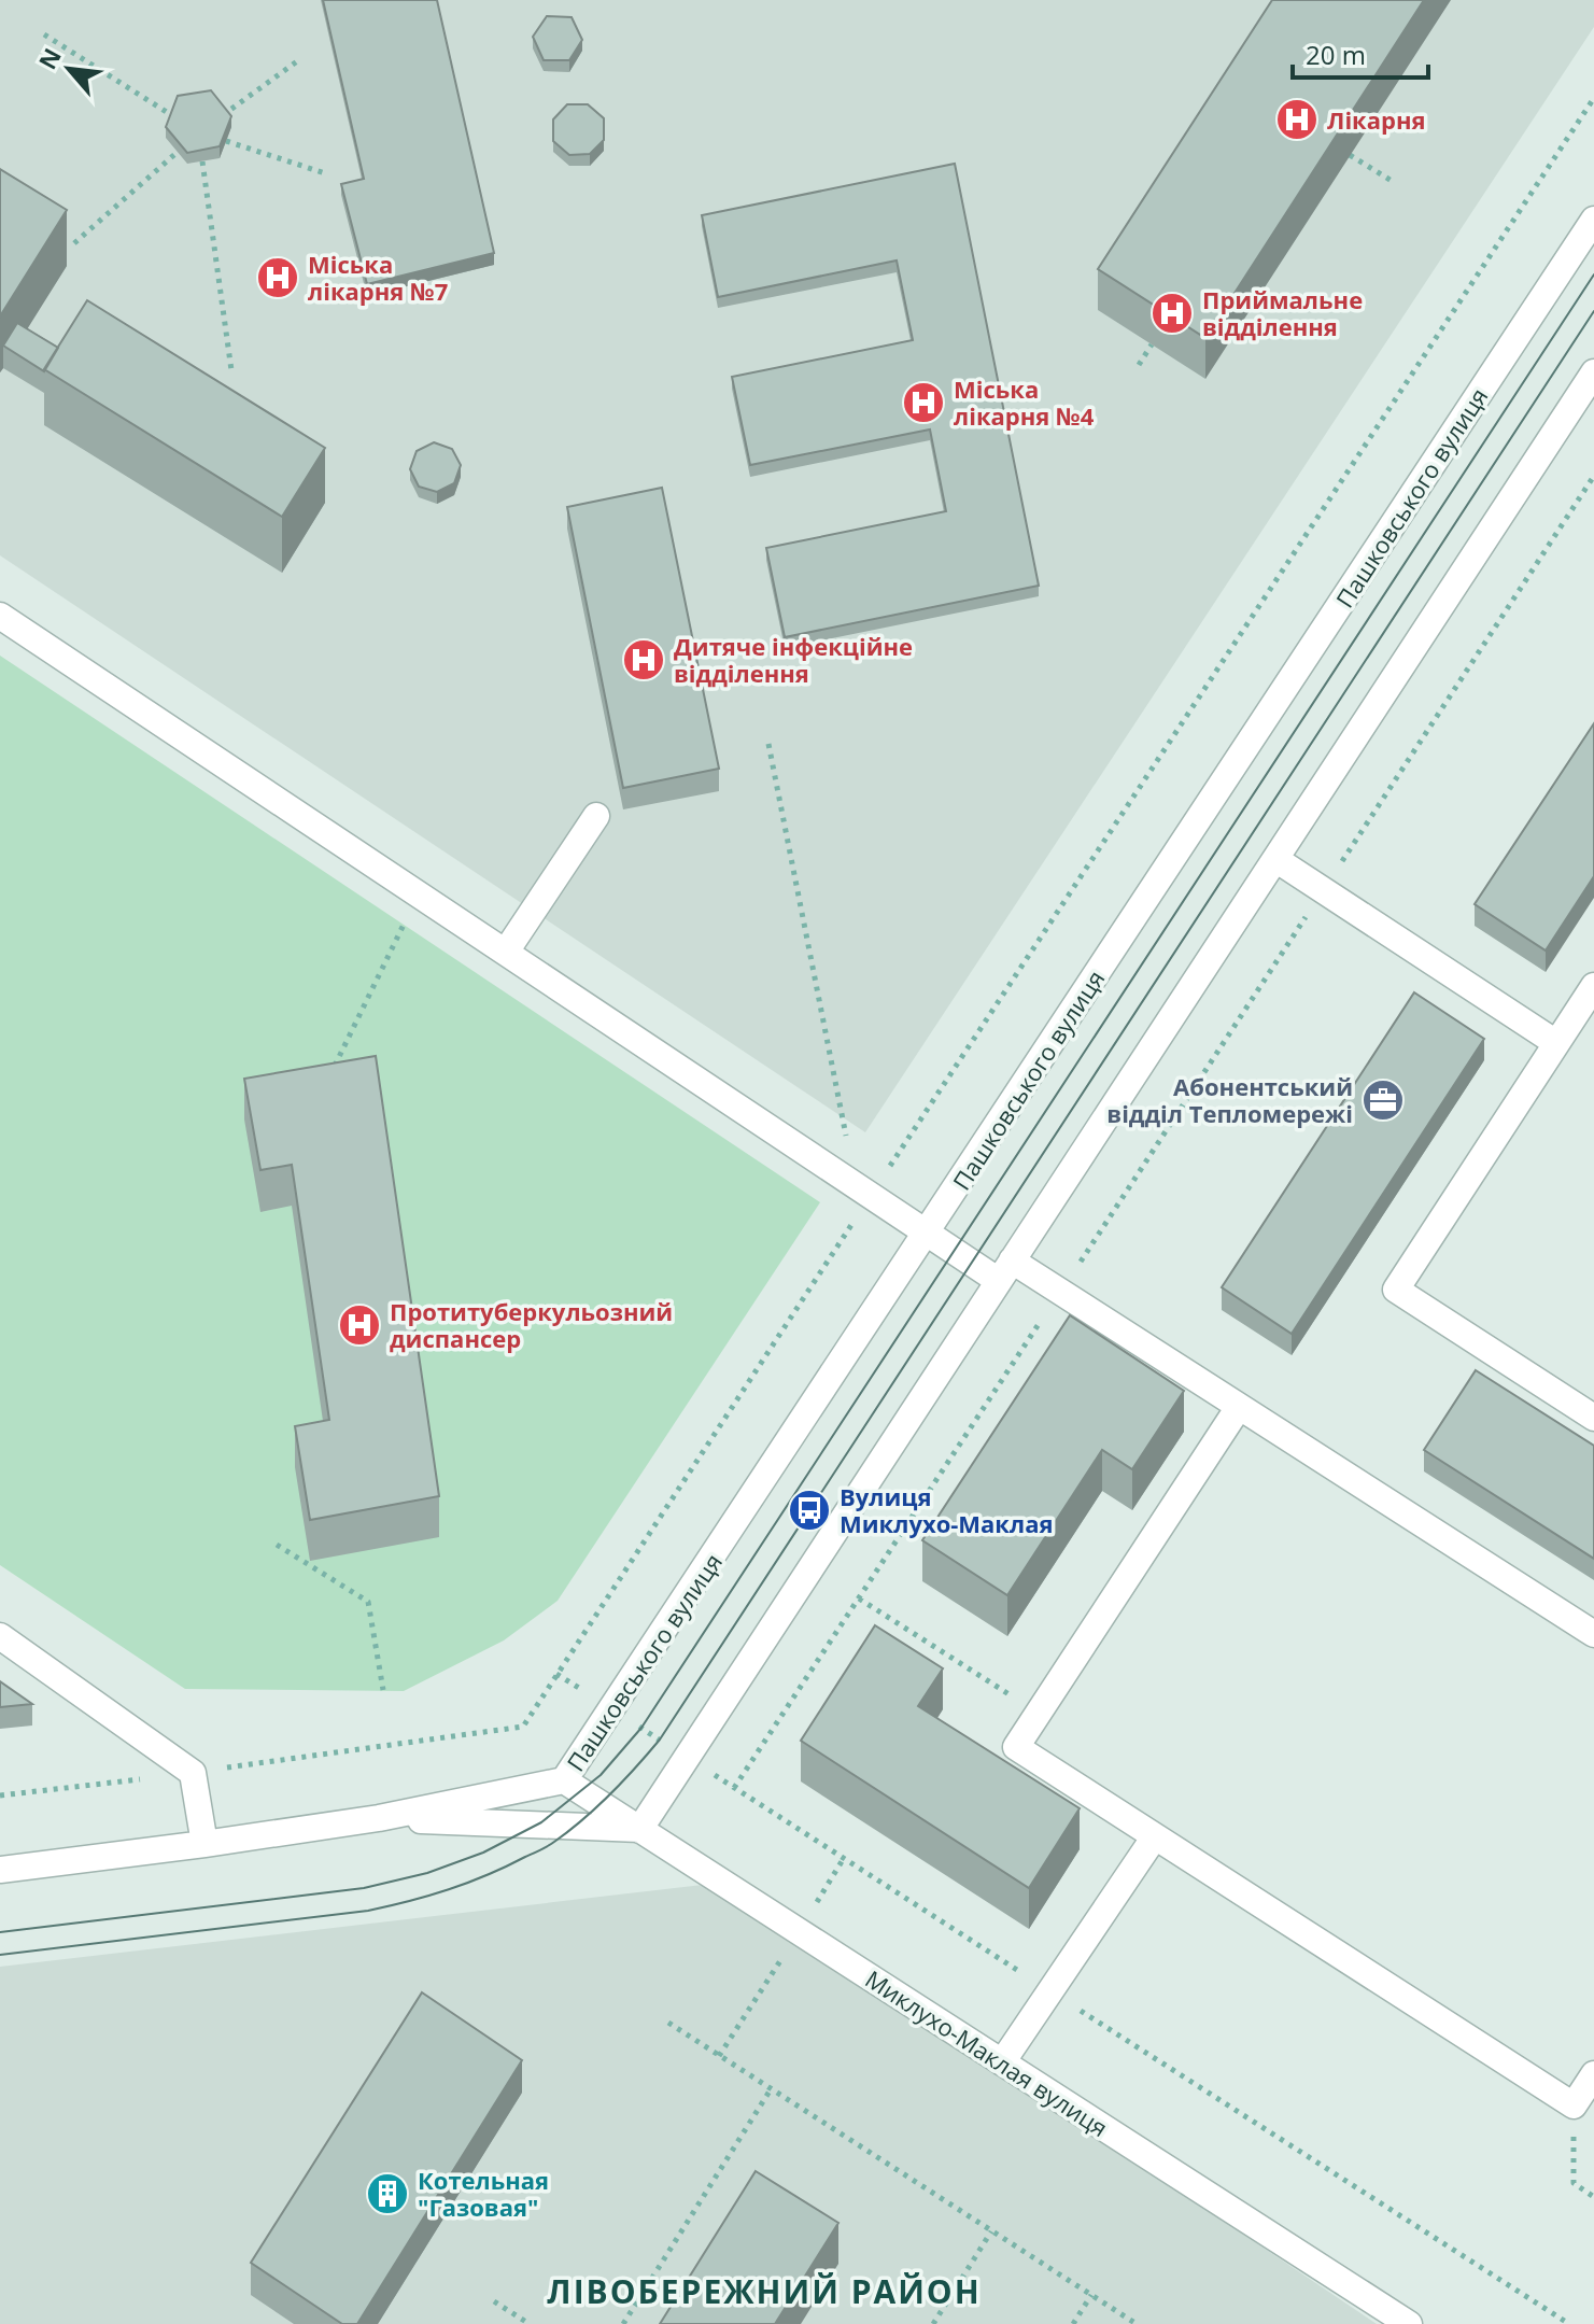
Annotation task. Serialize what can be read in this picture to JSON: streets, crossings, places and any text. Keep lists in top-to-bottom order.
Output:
{
  "streets": {
    "street": ["Пашковського вулиця", "Миклухо-Маклая вулиця"]
  },
  "crossings": [
    ["Пашковського вулиця", "Миклухо-Маклая вулиця"]
  ],
  "districts": ["ЛІВОБЕРЕЖНИЙ РАЙОН"],
  "places": {
    "hospital": [
      "Лікарня",
      "Міська лікарня №7",
      "Приймальне відділення",
      "Міська лікарня №4",
      "Дитяче інфекційне відділення",
      "Протитуберкульозний диспансер"
    ],
    "office": ["Абонентський відділ Тепломережі"],
    "bus stop": ["Вулиця Миклухо-Маклая"],
    "building": ["Котельная \"Газовая\""]
  },
  "scale_bar": "20 m",
  "north": "top left"
}
